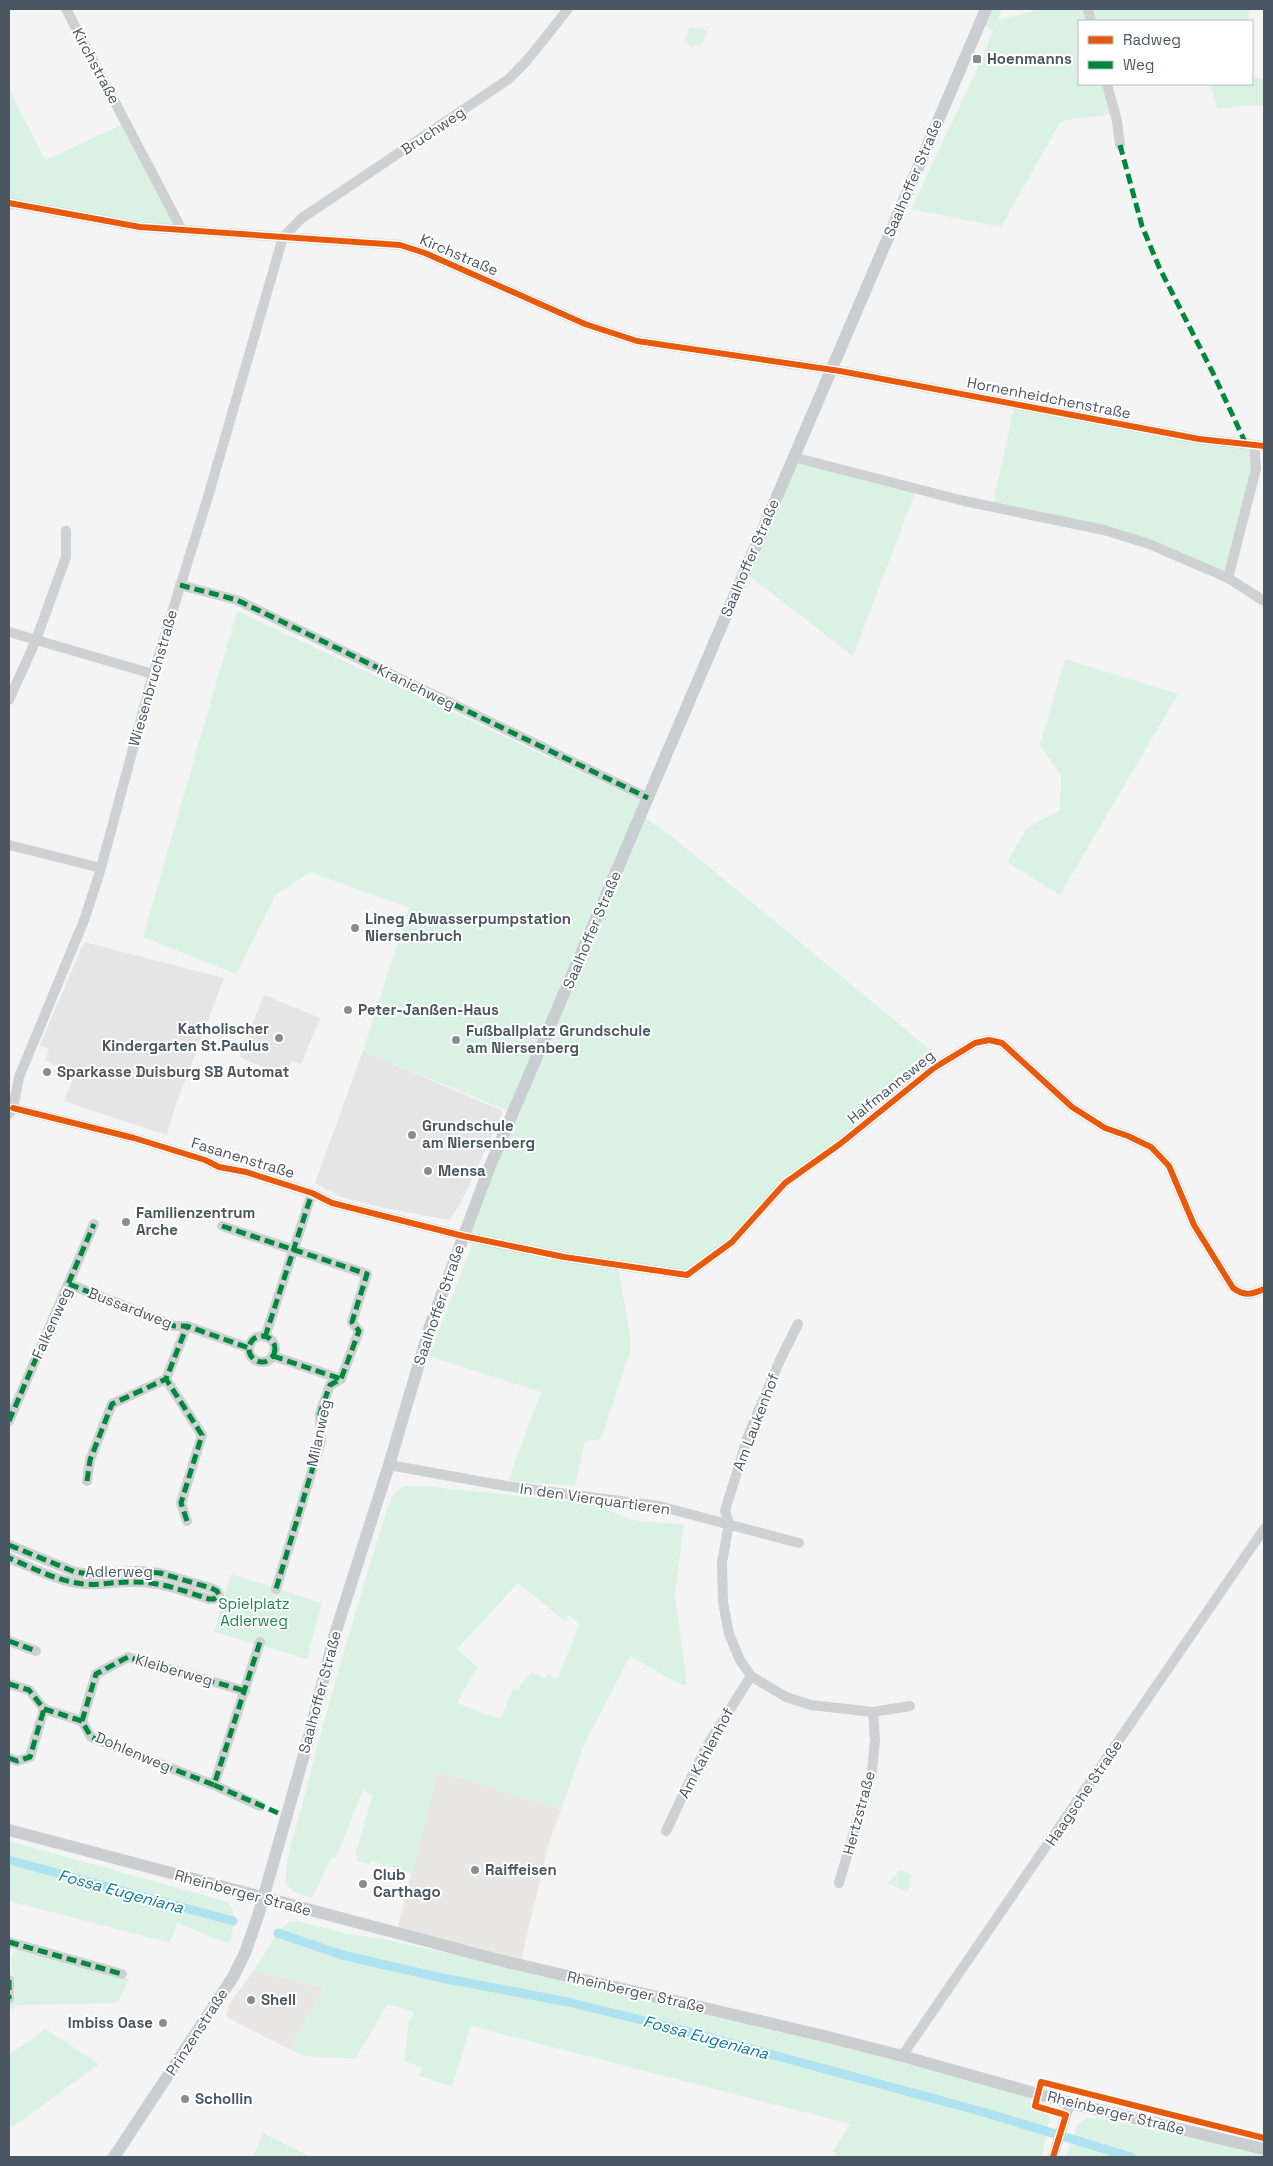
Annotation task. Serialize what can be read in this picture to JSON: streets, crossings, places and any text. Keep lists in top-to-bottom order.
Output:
{
  "streets": {
    "main road": ["Saalhoffer Straße", "Rheinberger Straße", "Prinzenstraße"],
    "street": [
      "Kirchstraße",
      "Bruchweg",
      "Hornenheidchenstraße",
      "Wiesenbruchstraße",
      "Kranichweg",
      "Halfmannsweg",
      "Fasanenstraße",
      "Bussardweg",
      "Falkenweg",
      "Am Laukenhof",
      "Milanweg",
      "In den Vierquartieren",
      "Adlerweg",
      "Kleiberweg",
      "Dohlenweg",
      "Am Kahlenhof",
      "Haagsche Straße",
      "Hertzstraße"
    ]
  },
  "crossings": [
    ["Kirchstraße", "Bruchweg"],
    ["Kirchstraße", "Saalhoffer Straße"],
    ["Kirchstraße", "Hornenheidchenstraße"],
    ["Kirchstraße", "Wiesenbruchstraße"],
    ["Bruchweg", "Wiesenbruchstraße"],
    ["Saalhoffer Straße", "Hornenheidchenstraße"],
    ["Saalhoffer Straße", "Kranichweg"],
    ["Saalhoffer Straße", "Halfmannsweg"],
    ["Saalhoffer Straße", "Fasanenstraße"],
    ["Saalhoffer Straße", "In den Vierquartieren"],
    ["Saalhoffer Straße", "Rheinberger Straße"],
    ["Saalhoffer Straße", "Prinzenstraße"],
    ["Wiesenbruchstraße", "Kranichweg"],
    ["Wiesenbruchstraße", "Fasanenstraße"],
    ["Halfmannsweg", "Fasanenstraße"],
    ["Bussardweg", "Falkenweg"],
    ["Am Laukenhof", "In den Vierquartieren"],
    ["Am Laukenhof", "Am Kahlenhof"],
    ["Kleiberweg", "Dohlenweg"],
    ["Haagsche Straße", "Rheinberger Straße"],
    ["Rheinberger Straße", "Prinzenstraße"]
  ],
  "water": ["Fossa Eugeniana"],
  "parks": ["Spielplatz Adlerweg"],
  "places": {
    "transit": ["Hoenmanns"],
    "other": [
      "Lineg Abwasserpumpstation Niersenbruch",
      "Peter-Janßen-Haus",
      "Katholischer Kindergarten St.Paulus",
      "Fußballplatz Grundschule am Niersenberg",
      "Sparkasse Duisburg SB Automat",
      "Grundschule am Niersenberg",
      "Mensa",
      "Familienzentrum Arche",
      "Raiffeisen",
      "Club Carthago",
      "Shell",
      "Imbiss Oase",
      "Schollin"
    ]
  },
  "legend": ["Radweg", "Weg"]
}
